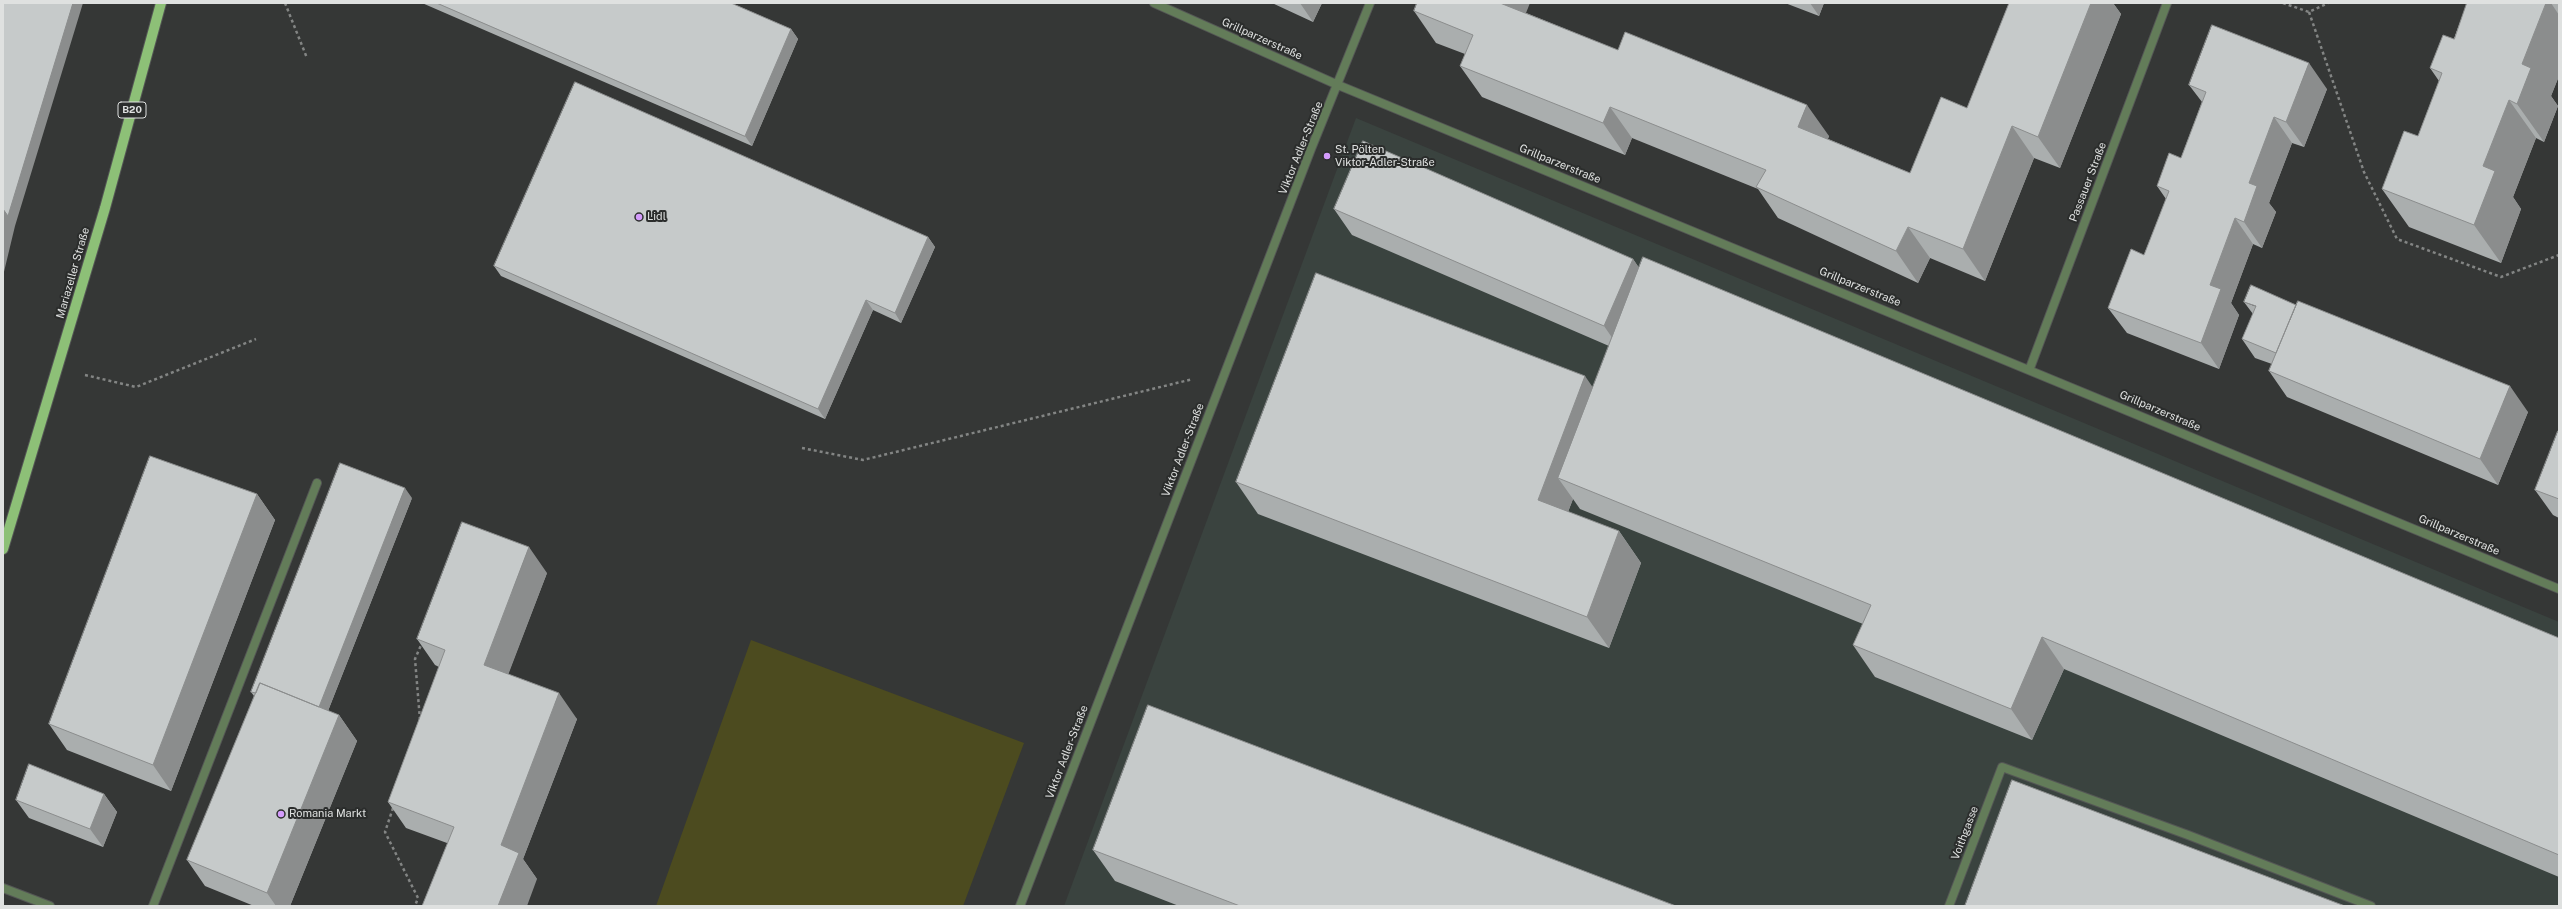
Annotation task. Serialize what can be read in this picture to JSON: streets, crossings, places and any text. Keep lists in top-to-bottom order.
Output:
{
  "streets": {
    "main road": ["B20", "Mariazeller Straße"],
    "street": [
      "Grillparzerstraße",
      "Viktor Adler-Straße",
      "Passauer Straße",
      "Voithgasse"
    ]
  },
  "crossings": [
    ["Grillparzerstraße", "Viktor Adler-Straße"],
    ["Grillparzerstraße", "Passauer Straße"]
  ],
  "places": ["St. Pölten Viktor-Adler-Straße", "Lidl", "Romania Markt"]
}
